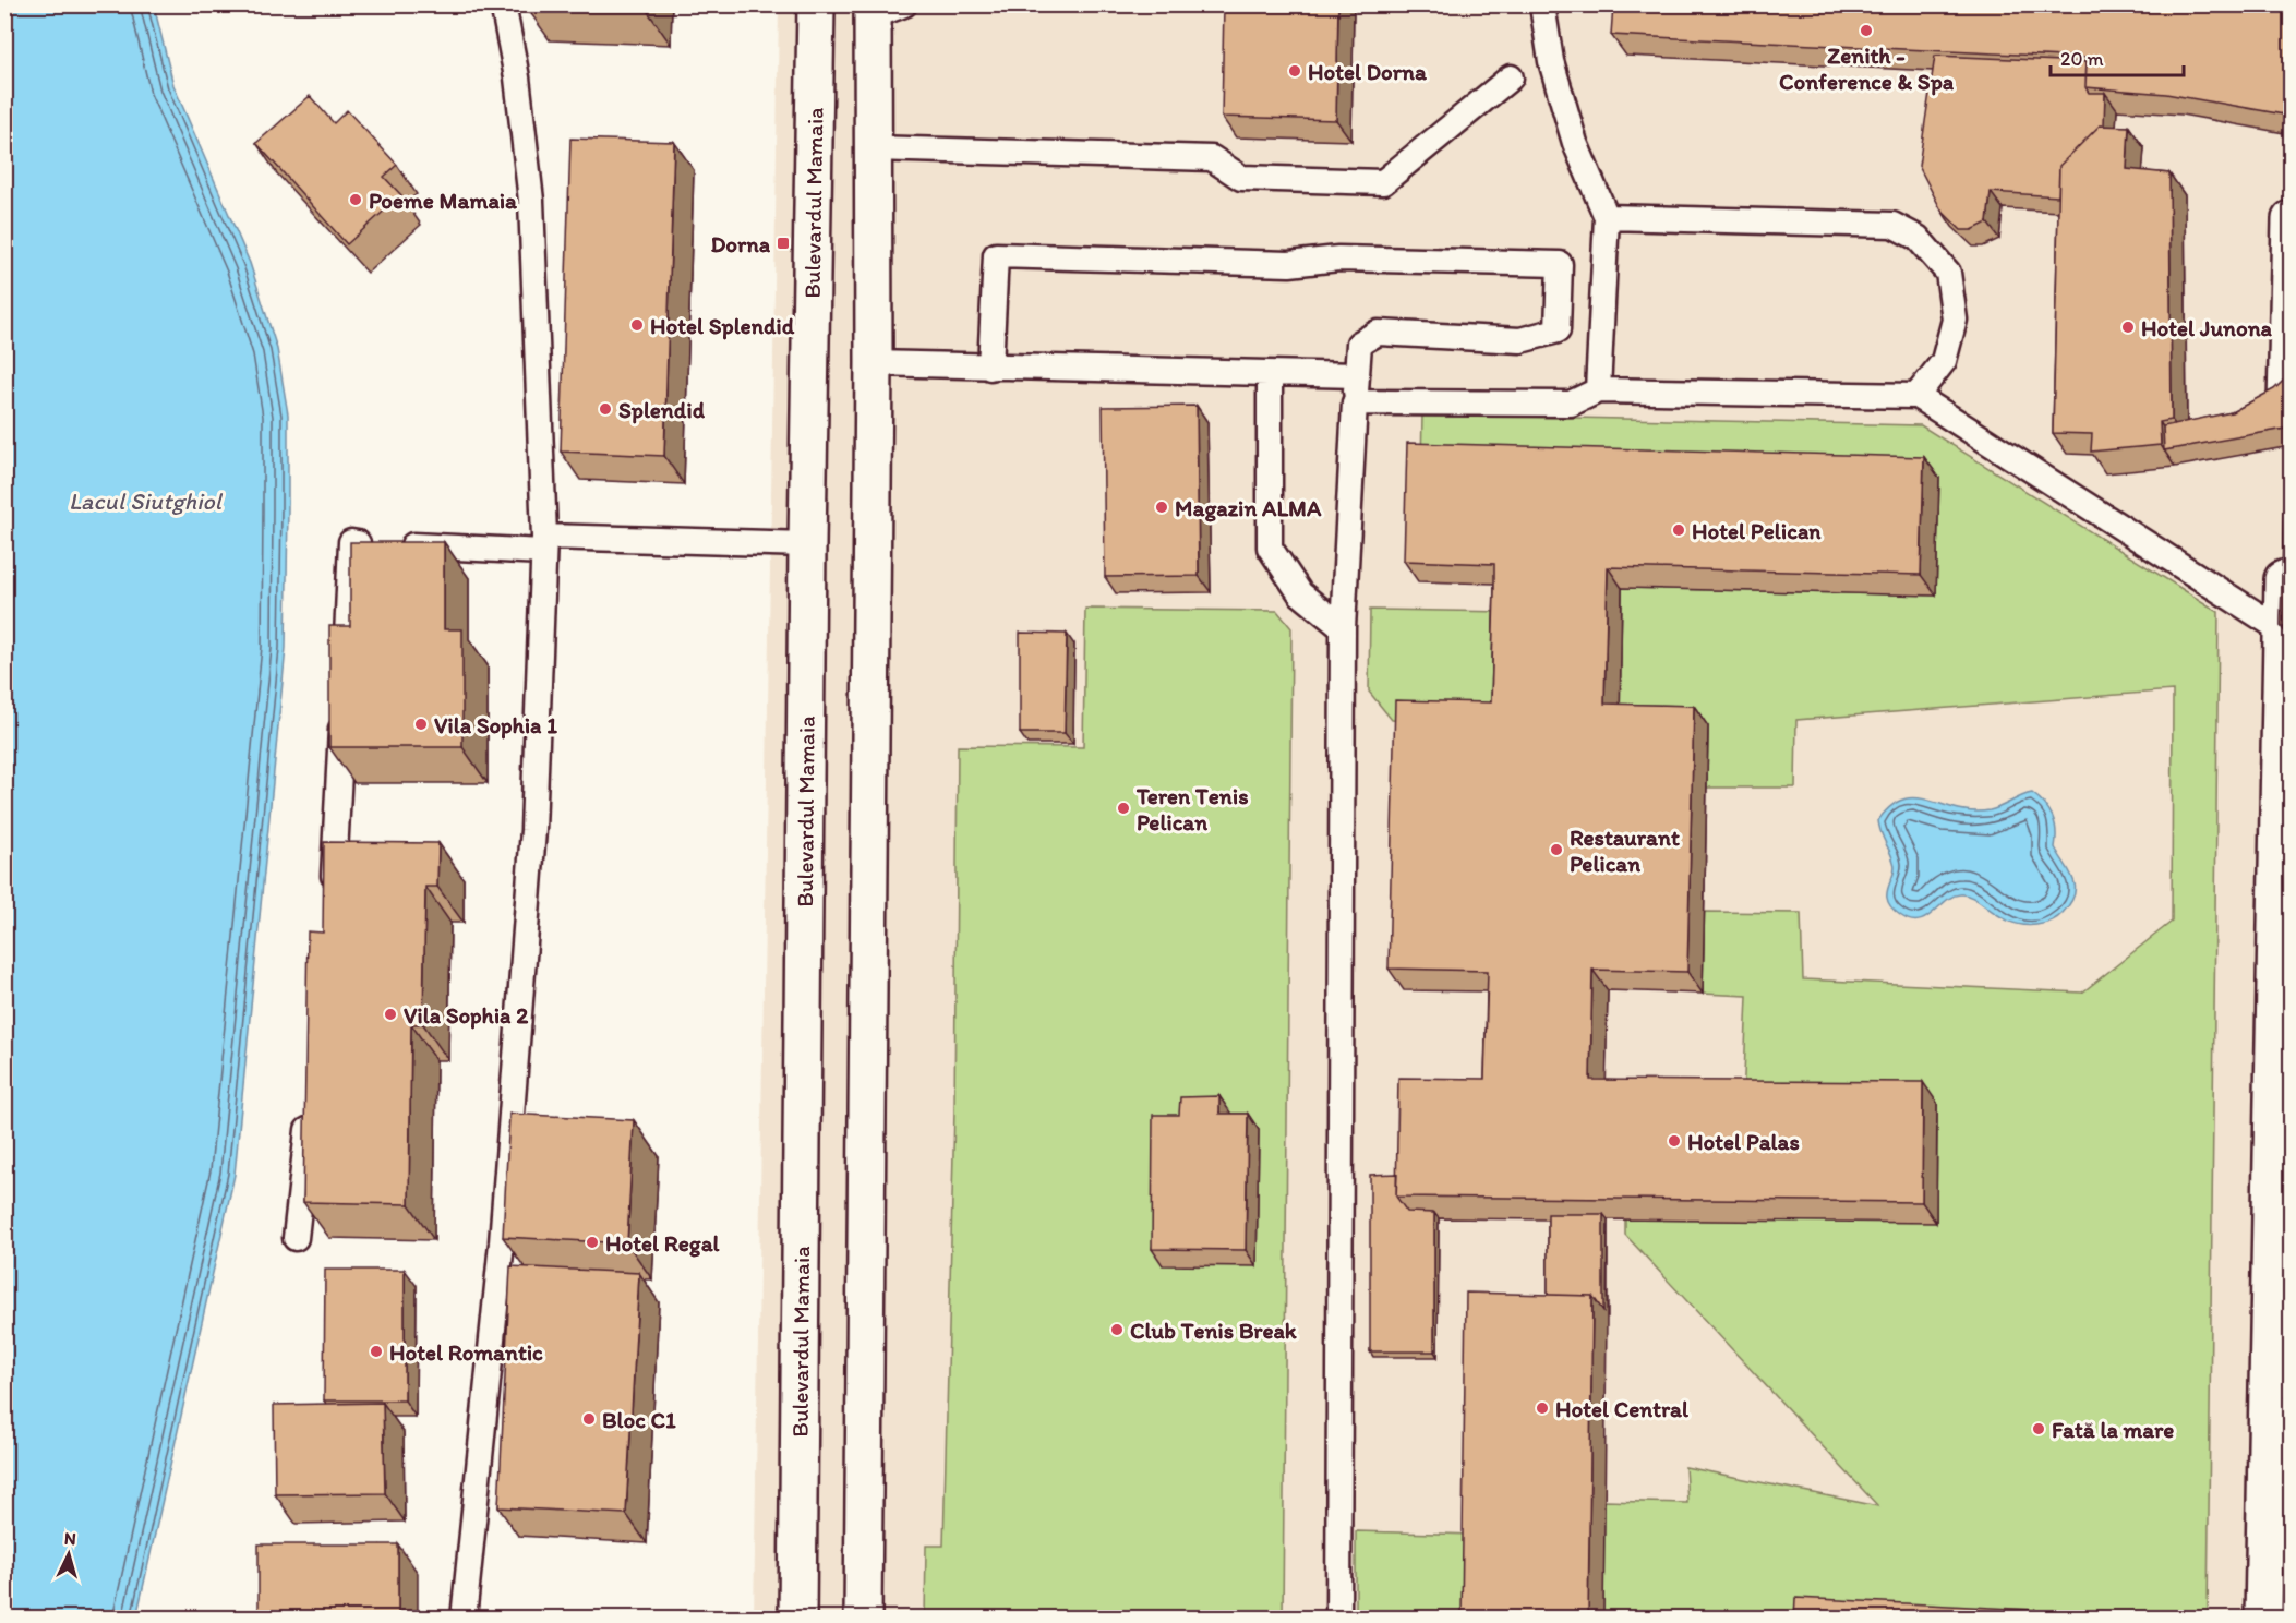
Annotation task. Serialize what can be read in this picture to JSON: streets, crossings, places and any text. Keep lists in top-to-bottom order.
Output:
{
  "streets": {
    "main road": ["Bulevardul Mamaia"]
  },
  "water": ["Lacul Siutghiol"],
  "places": {
    "other": [
      "Zenith - Conference & Spa",
      "Hotel Dorna",
      "Poeme Mamaia",
      "Hotel Splendid",
      "Hotel Junona",
      "Splendid",
      "Magazin ALMA",
      "Hotel Pelican",
      "Vila Sophia 1",
      "Teren Tenis Pelican",
      "Restaurant Pelican",
      "Vila Sophia 2",
      "Hotel Palas",
      "Hotel Regal",
      "Club Tenis Break",
      "Hotel Romantic",
      "Hotel Central",
      "Bloc C1",
      "Fată la mare"
    ],
    "transit": ["Dorna"]
  },
  "scale_bar": "20 m",
  "north": "top"
}
